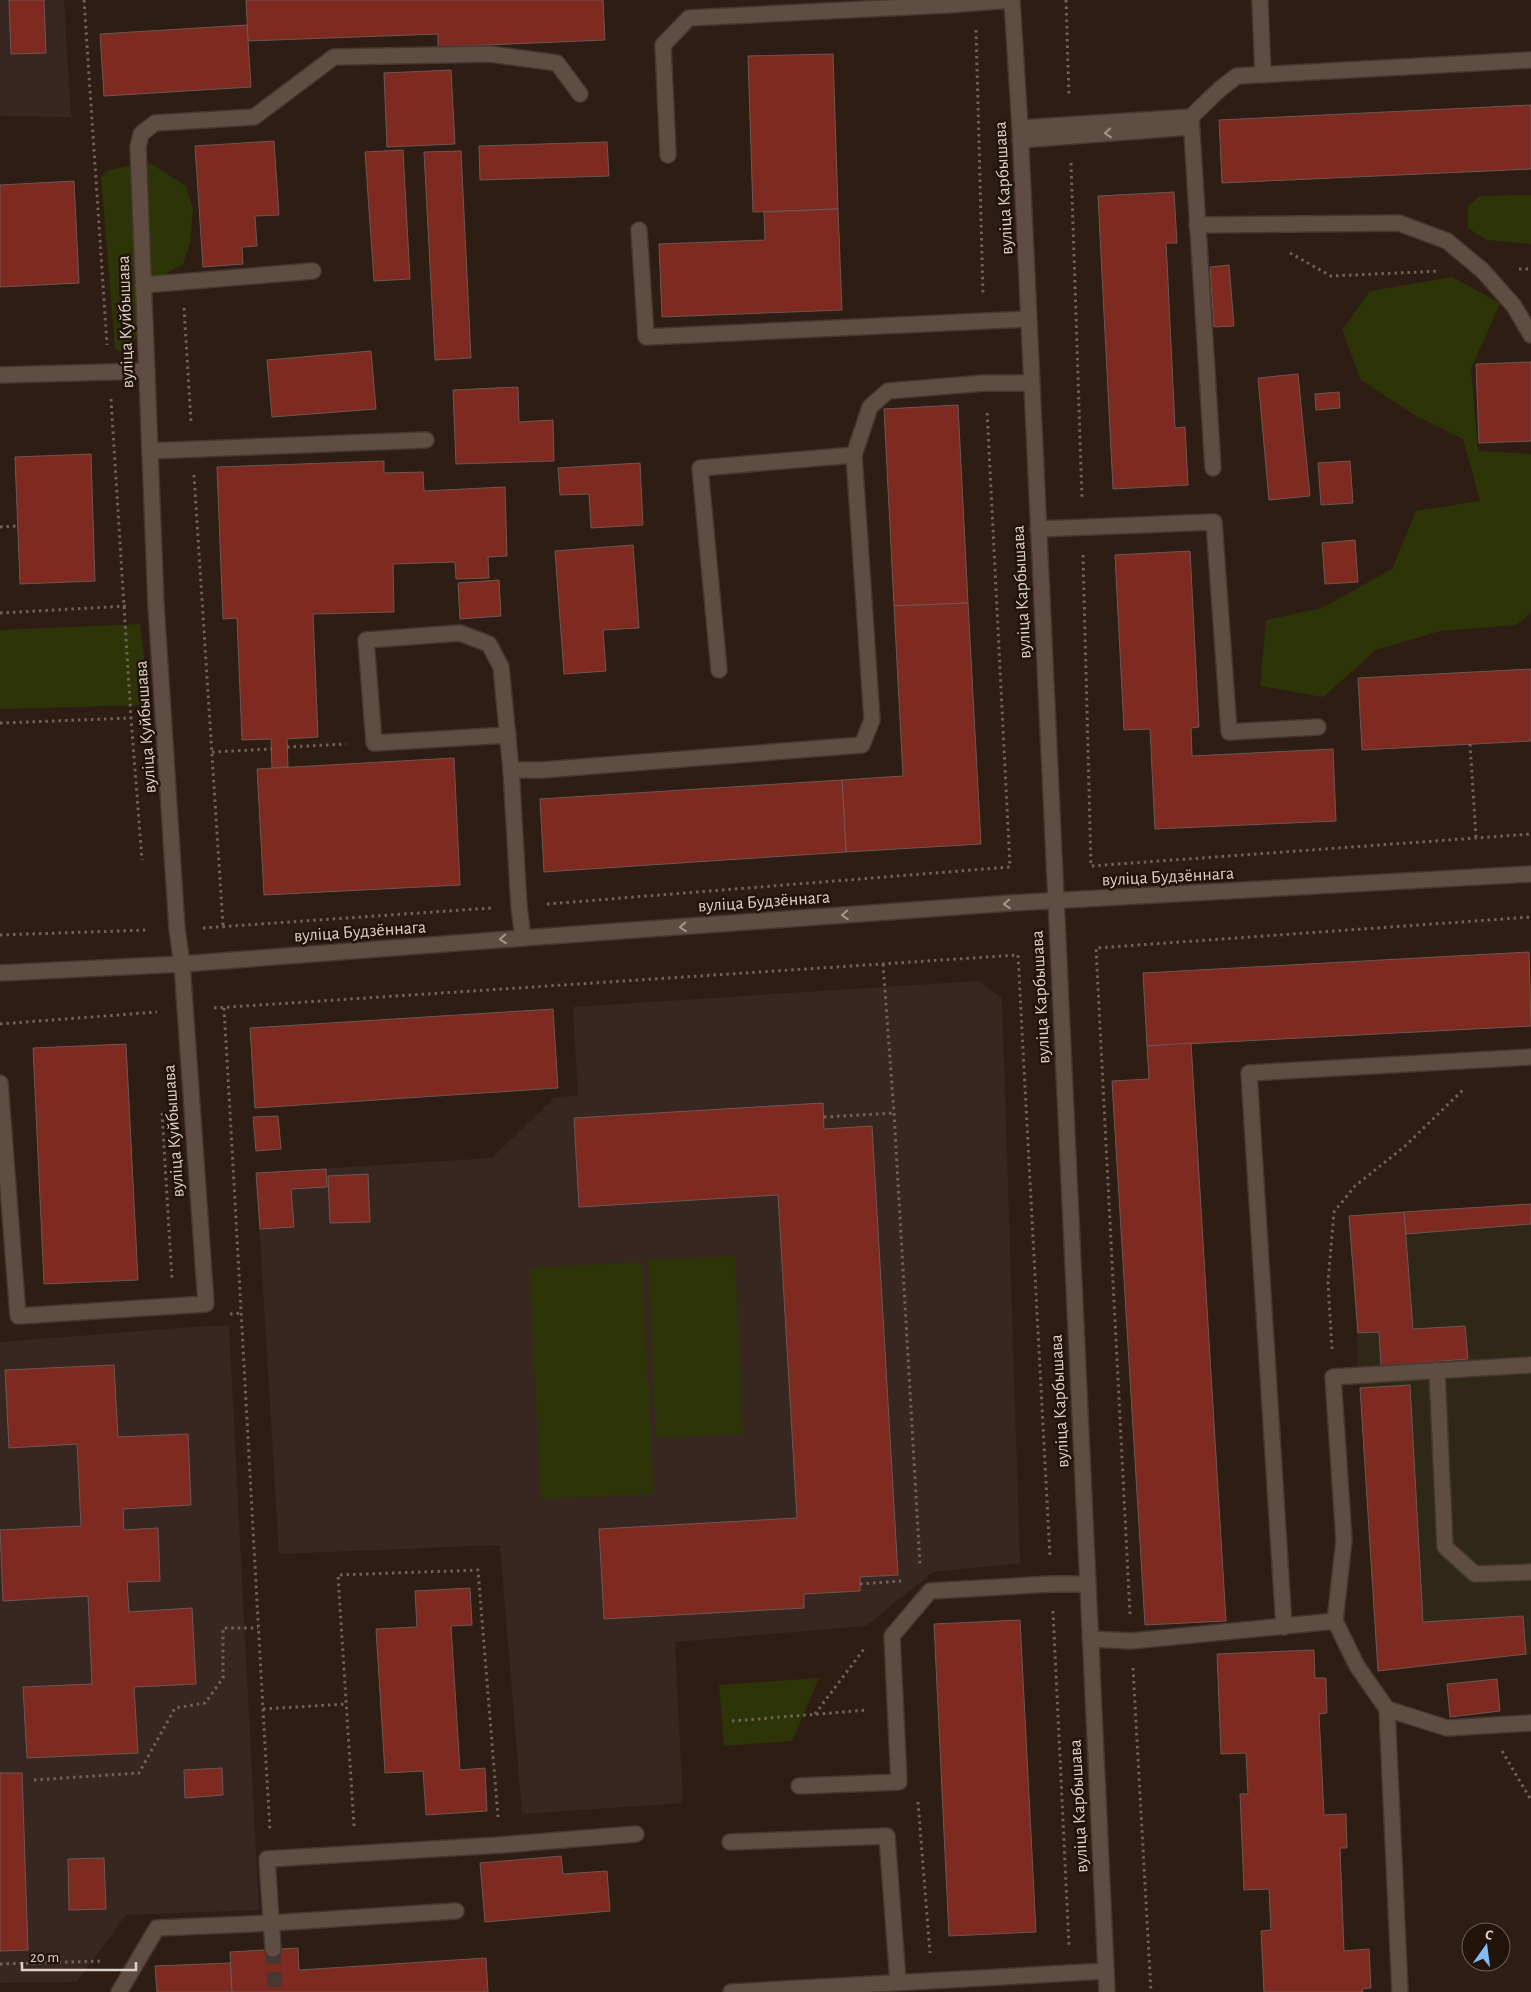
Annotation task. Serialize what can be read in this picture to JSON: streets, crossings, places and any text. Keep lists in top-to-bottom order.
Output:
{
  "streets": {
    "street": ["вуліца Карбышава", "вуліца Куйбышава", "вуліца Будзённага"]
  },
  "crossings": [
    ["вуліца Карбышава", "вуліца Будзённага"],
    ["вуліца Куйбышава", "вуліца Будзённага"]
  ],
  "one_way": ["вуліца Будзённага"],
  "scale_bar": "20 m",
  "north": "top"
}
